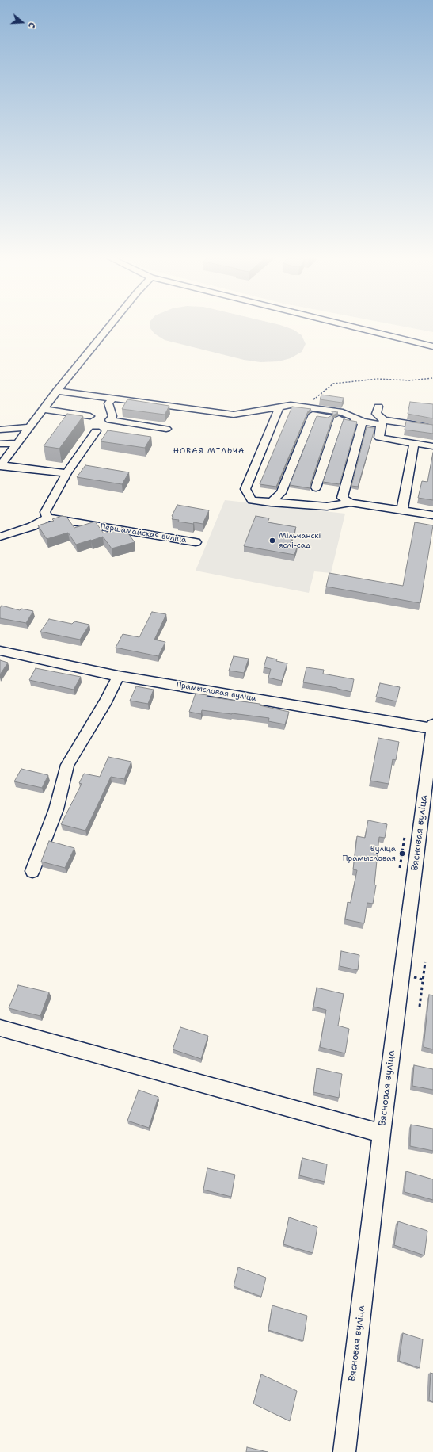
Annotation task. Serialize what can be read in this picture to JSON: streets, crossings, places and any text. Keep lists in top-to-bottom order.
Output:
{
  "streets": {
    "street": ["Першамайская вуліца", "Прамысловая вуліца", "Вясновая вуліца"]
  },
  "crossings": [
    ["Прамысловая вуліца", "Вясновая вуліца"]
  ],
  "districts": ["НОВАЯ МІЛЬЧА"],
  "places": ["Мільчанскі яслі-сад", "Вуліца Прамысловая"],
  "north": "right"
}
